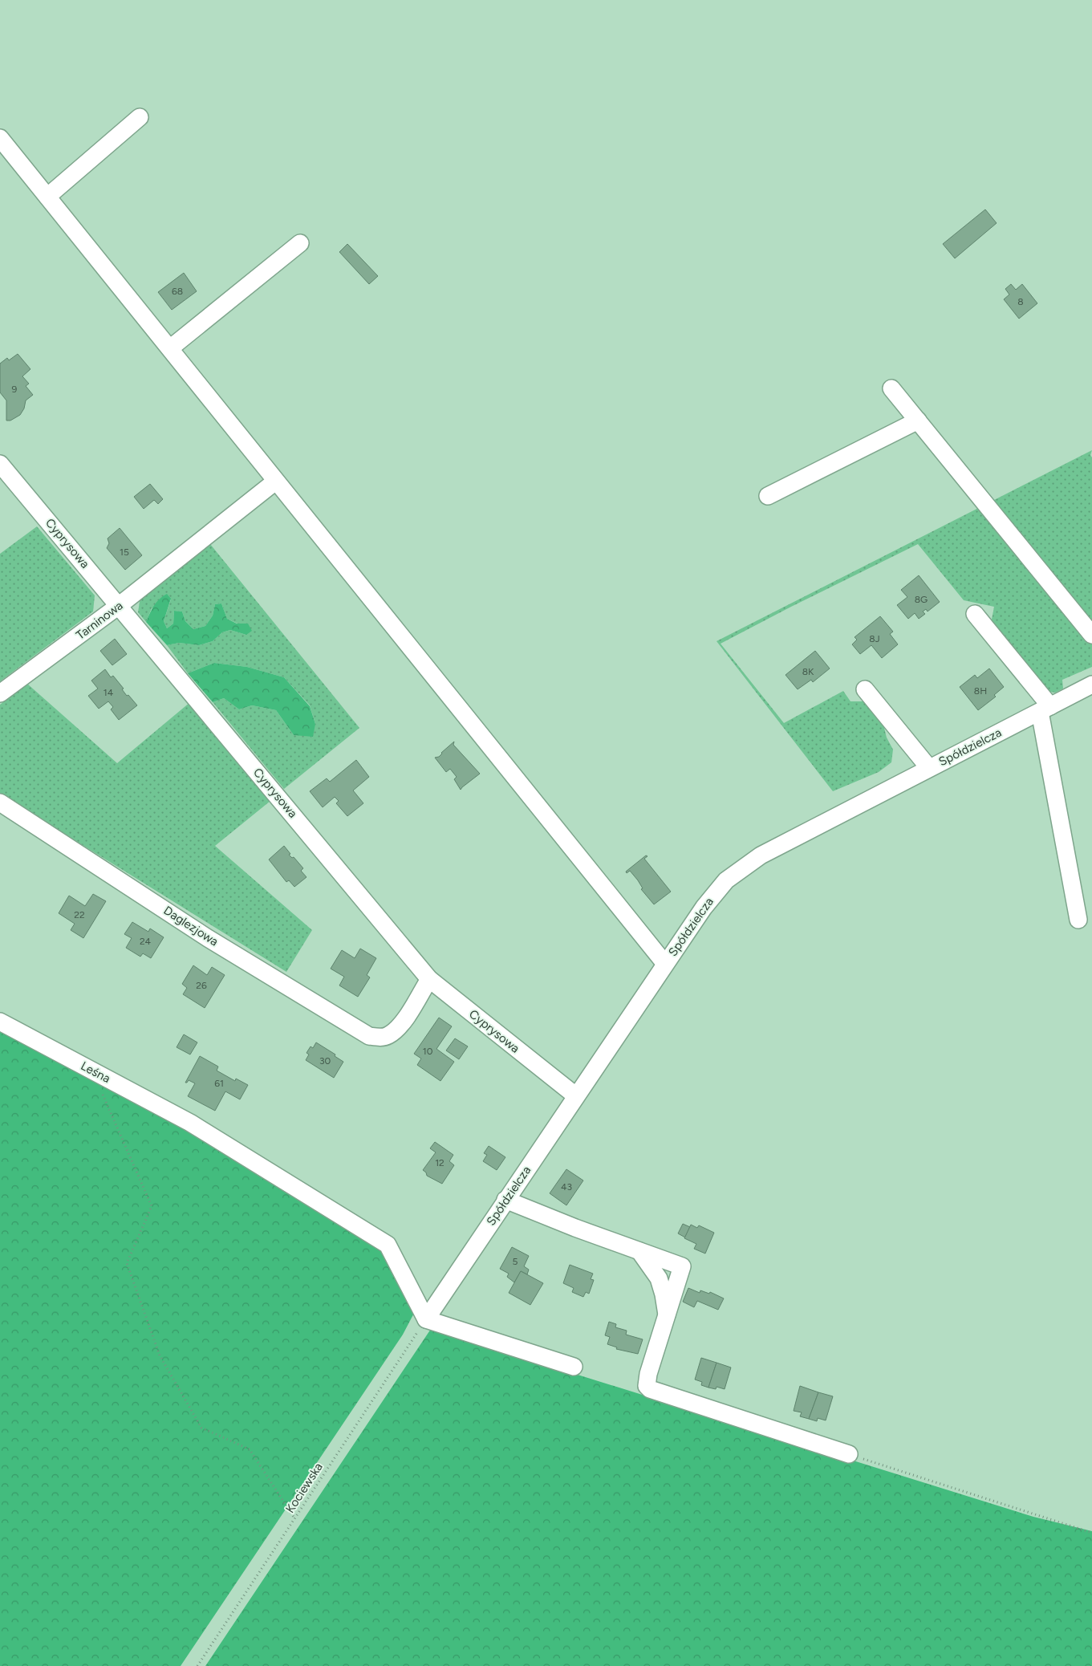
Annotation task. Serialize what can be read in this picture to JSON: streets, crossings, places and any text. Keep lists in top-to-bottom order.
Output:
{
  "streets": {
    "street": [
      "Cyprysowa",
      "Tarninowa",
      "Spółdzielcza",
      "Daglezjowa",
      "Leśna"
    ],
    "path": ["Kociewska"]
  },
  "crossings": [
    ["Cyprysowa", "Tarninowa"],
    ["Cyprysowa", "Spółdzielcza"],
    ["Cyprysowa", "Daglezjowa"],
    ["Spółdzielcza", "Leśna"],
    ["Spółdzielcza", "Kociewska"],
    ["Leśna", "Kociewska"]
  ],
  "house_numbers": [
    "68",
    "8",
    "9",
    "15",
    "8G",
    "8J",
    "8K",
    "8H",
    "14",
    "22",
    "24",
    "26",
    "10",
    "30",
    "61",
    "12",
    "43",
    "5"
  ]
}
